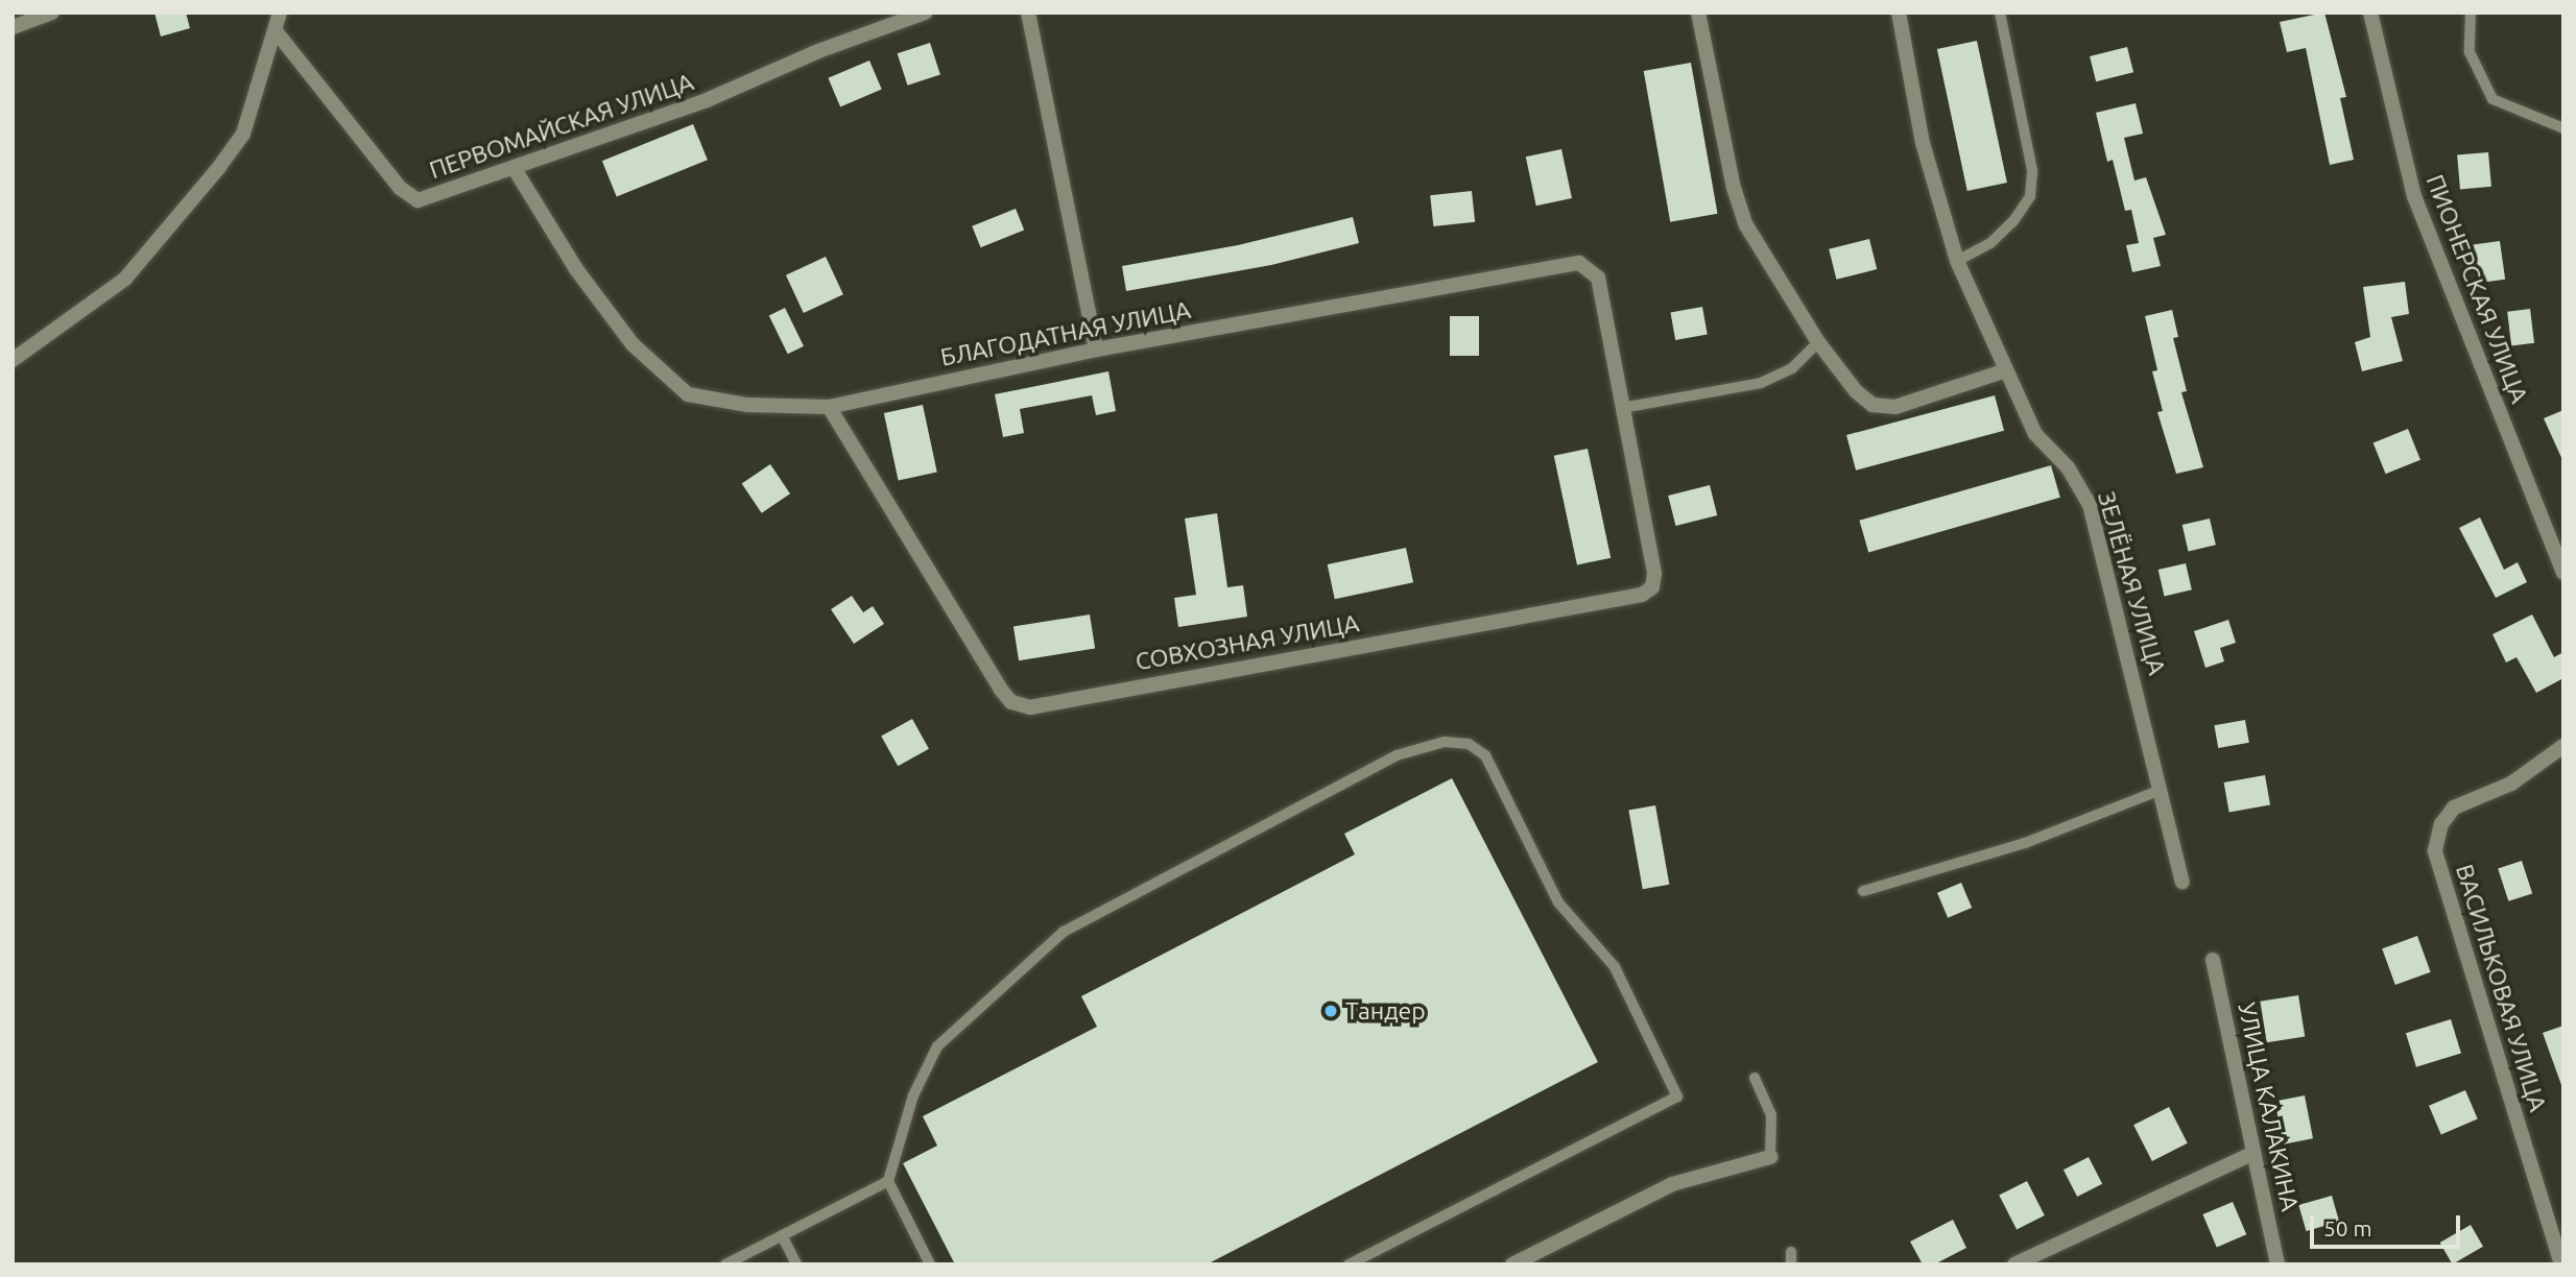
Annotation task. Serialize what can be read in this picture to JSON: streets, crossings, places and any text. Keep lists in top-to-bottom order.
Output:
{
  "streets": {
    "street": [
      "ПЕРВОМАЙСКАЯ УЛИЦА",
      "ПИОНЕРСКАЯ УЛИЦА",
      "БЛАГОДАТНАЯ УЛИЦА",
      "ЗЕЛЁНАЯ УЛИЦА",
      "СОВХОЗНАЯ УЛИЦА",
      "ВАСИЛЬКОВАЯ УЛИЦА",
      "УЛИЦА КАЛАКИНА"
    ]
  },
  "crossings": [
    ["ПЕРВОМАЙСКАЯ УЛИЦА", "БЛАГОДАТНАЯ УЛИЦА"],
    ["БЛАГОДАТНАЯ УЛИЦА", "СОВХОЗНАЯ УЛИЦА"]
  ],
  "places": ["Тандер"],
  "scale_bar": "50 m"
}
